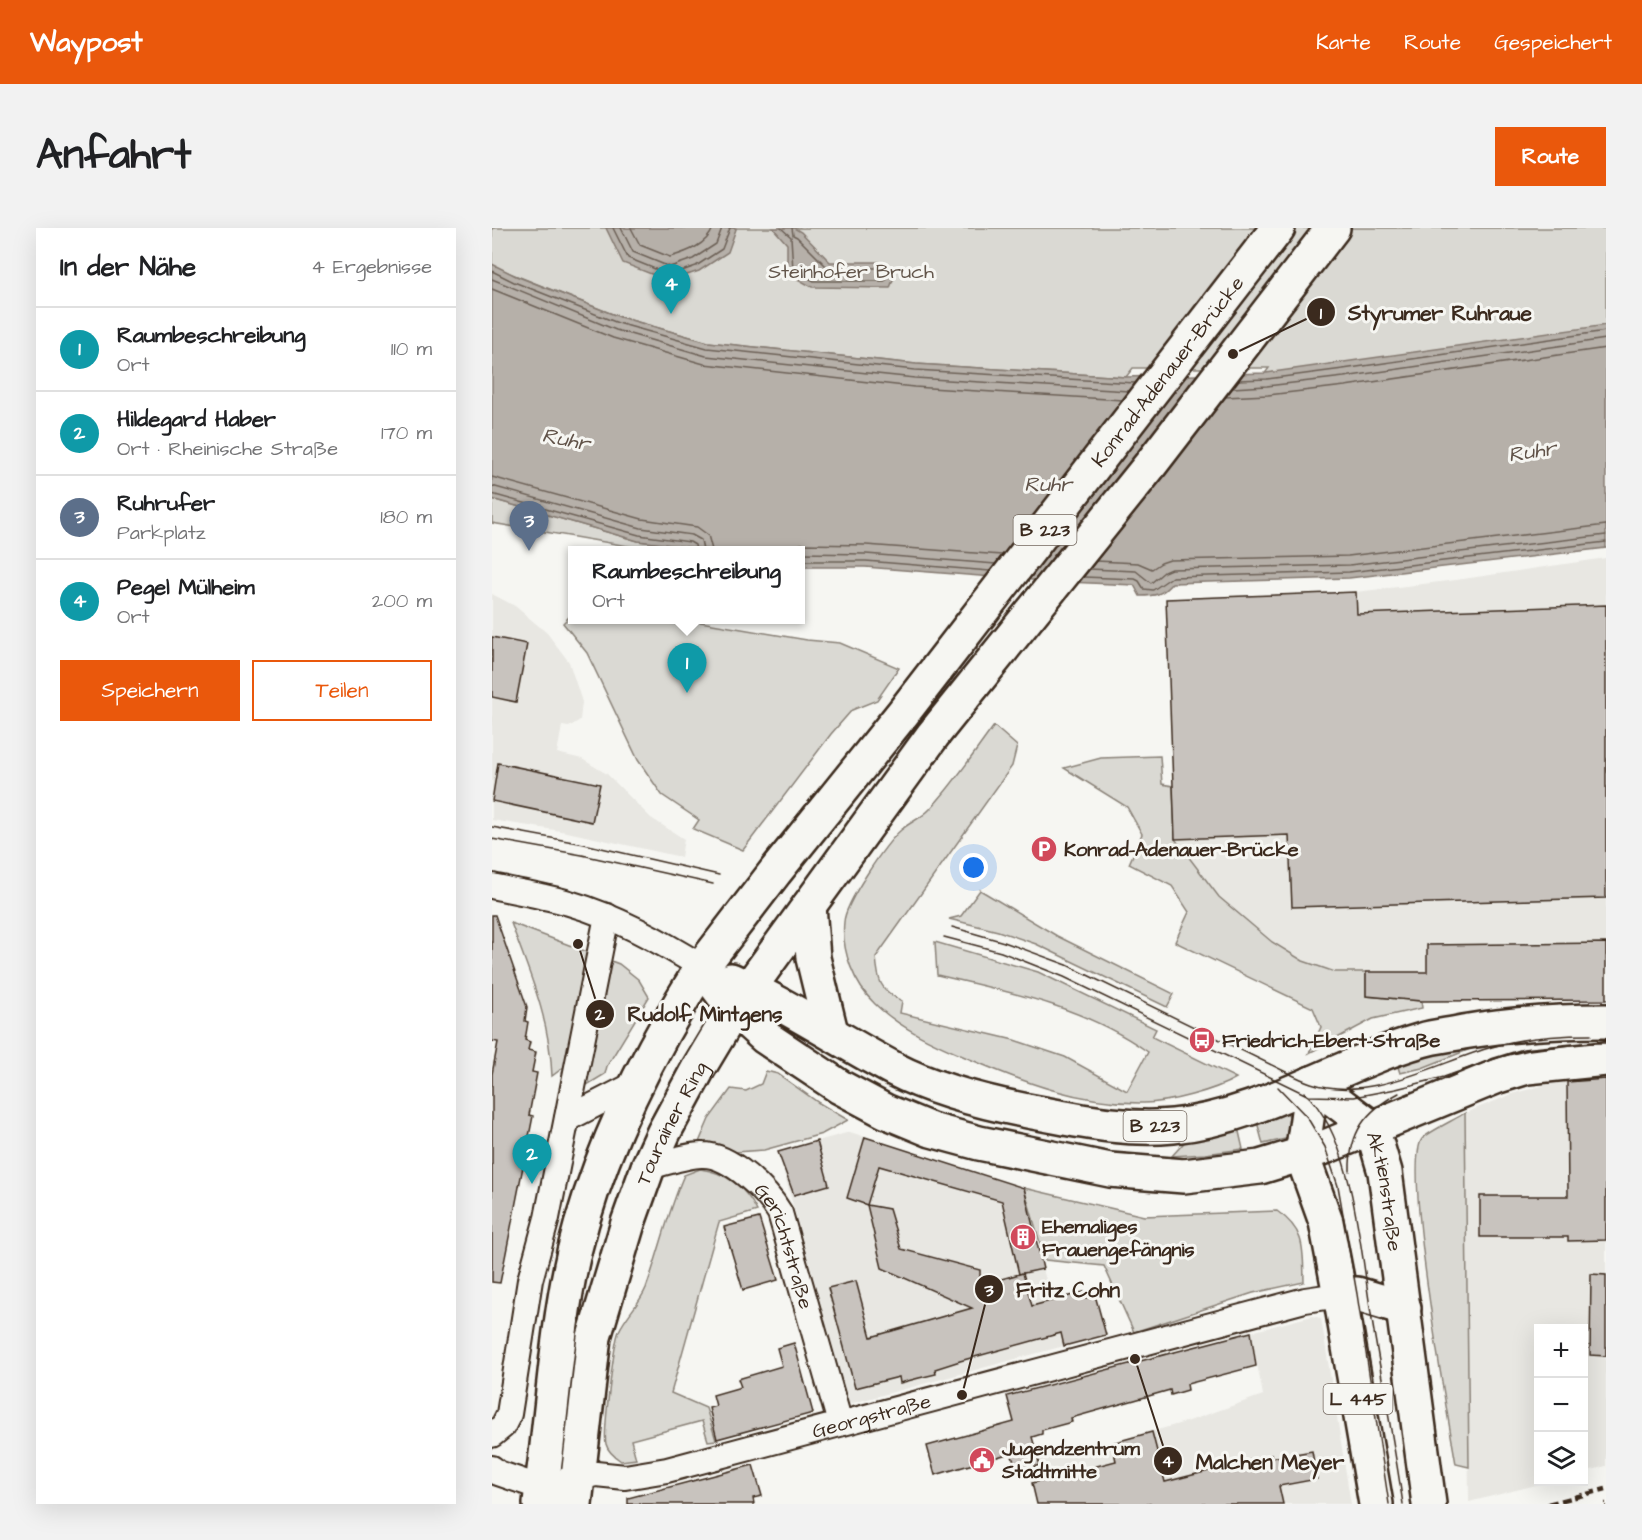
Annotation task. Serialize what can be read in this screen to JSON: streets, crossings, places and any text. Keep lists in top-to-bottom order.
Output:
{
  "streets": {
    "main road": [
      "Konrad-Adenauer-Brücke",
      "B 223",
      "Tourainer Ring",
      "Aktienstraße",
      "L 445"
    ],
    "street": ["Gerichtstraße", "Georgstraße"]
  },
  "crossings": [
    ["B 223", "Aktienstraße"],
    ["B 223", "L 445"],
    ["Tourainer Ring", "Gerichtstraße"],
    ["Tourainer Ring", "Georgstraße"],
    ["Aktienstraße", "L 445"],
    ["Gerichtstraße", "Georgstraße"],
    ["L 445", "Georgstraße"]
  ],
  "water": ["Ruhr"],
  "parks": ["Steinhofer Bruch"],
  "places": {
    "other": [
      "Styrumer Ruhraue",
      "Rudolf Mintgens",
      "Malchen Meyer",
      "Fritz Cohn"
    ],
    "parking": ["Konrad-Adenauer-Brücke"],
    "bus stop": ["Friedrich-Ebert-Straße"],
    "building": ["Ehemaliges Frauengefängnis"],
    "public building": ["Jugendzentrum Stadtmitte"]
  },
  "page": {
    "header": "Waypost",
    "nav": ["Karte", "Route", "Gespeichert"],
    "title": "Anfahrt",
    "buttons": [
      "Route",
      ["Speichern", "Teilen"]
    ],
    "heading": ["In der Nähe", "4 Ergebnisse"],
    "pins": [
      "4",
      "3",
      "1",
      "2"
    ],
    "list": [
      {
        "mark": "1",
        "name": "Raumbeschreibung",
        "note": "Ort",
        "value": "110 m"
      },
      {
        "mark": "2",
        "name": "Hildegard Haber",
        "note": "Ort · Rheinische Straße",
        "value": "170 m"
      },
      {
        "mark": "3",
        "name": "Ruhrufer",
        "note": "Parkplatz",
        "value": "180 m"
      },
      {
        "mark": "4",
        "name": "Pegel Mülheim",
        "note": "Ort",
        "value": "200 m"
      }
    ],
    "popup": ["Raumbeschreibung", "Ort"],
    "map_buttons": ["+", "−"]
  }
}
